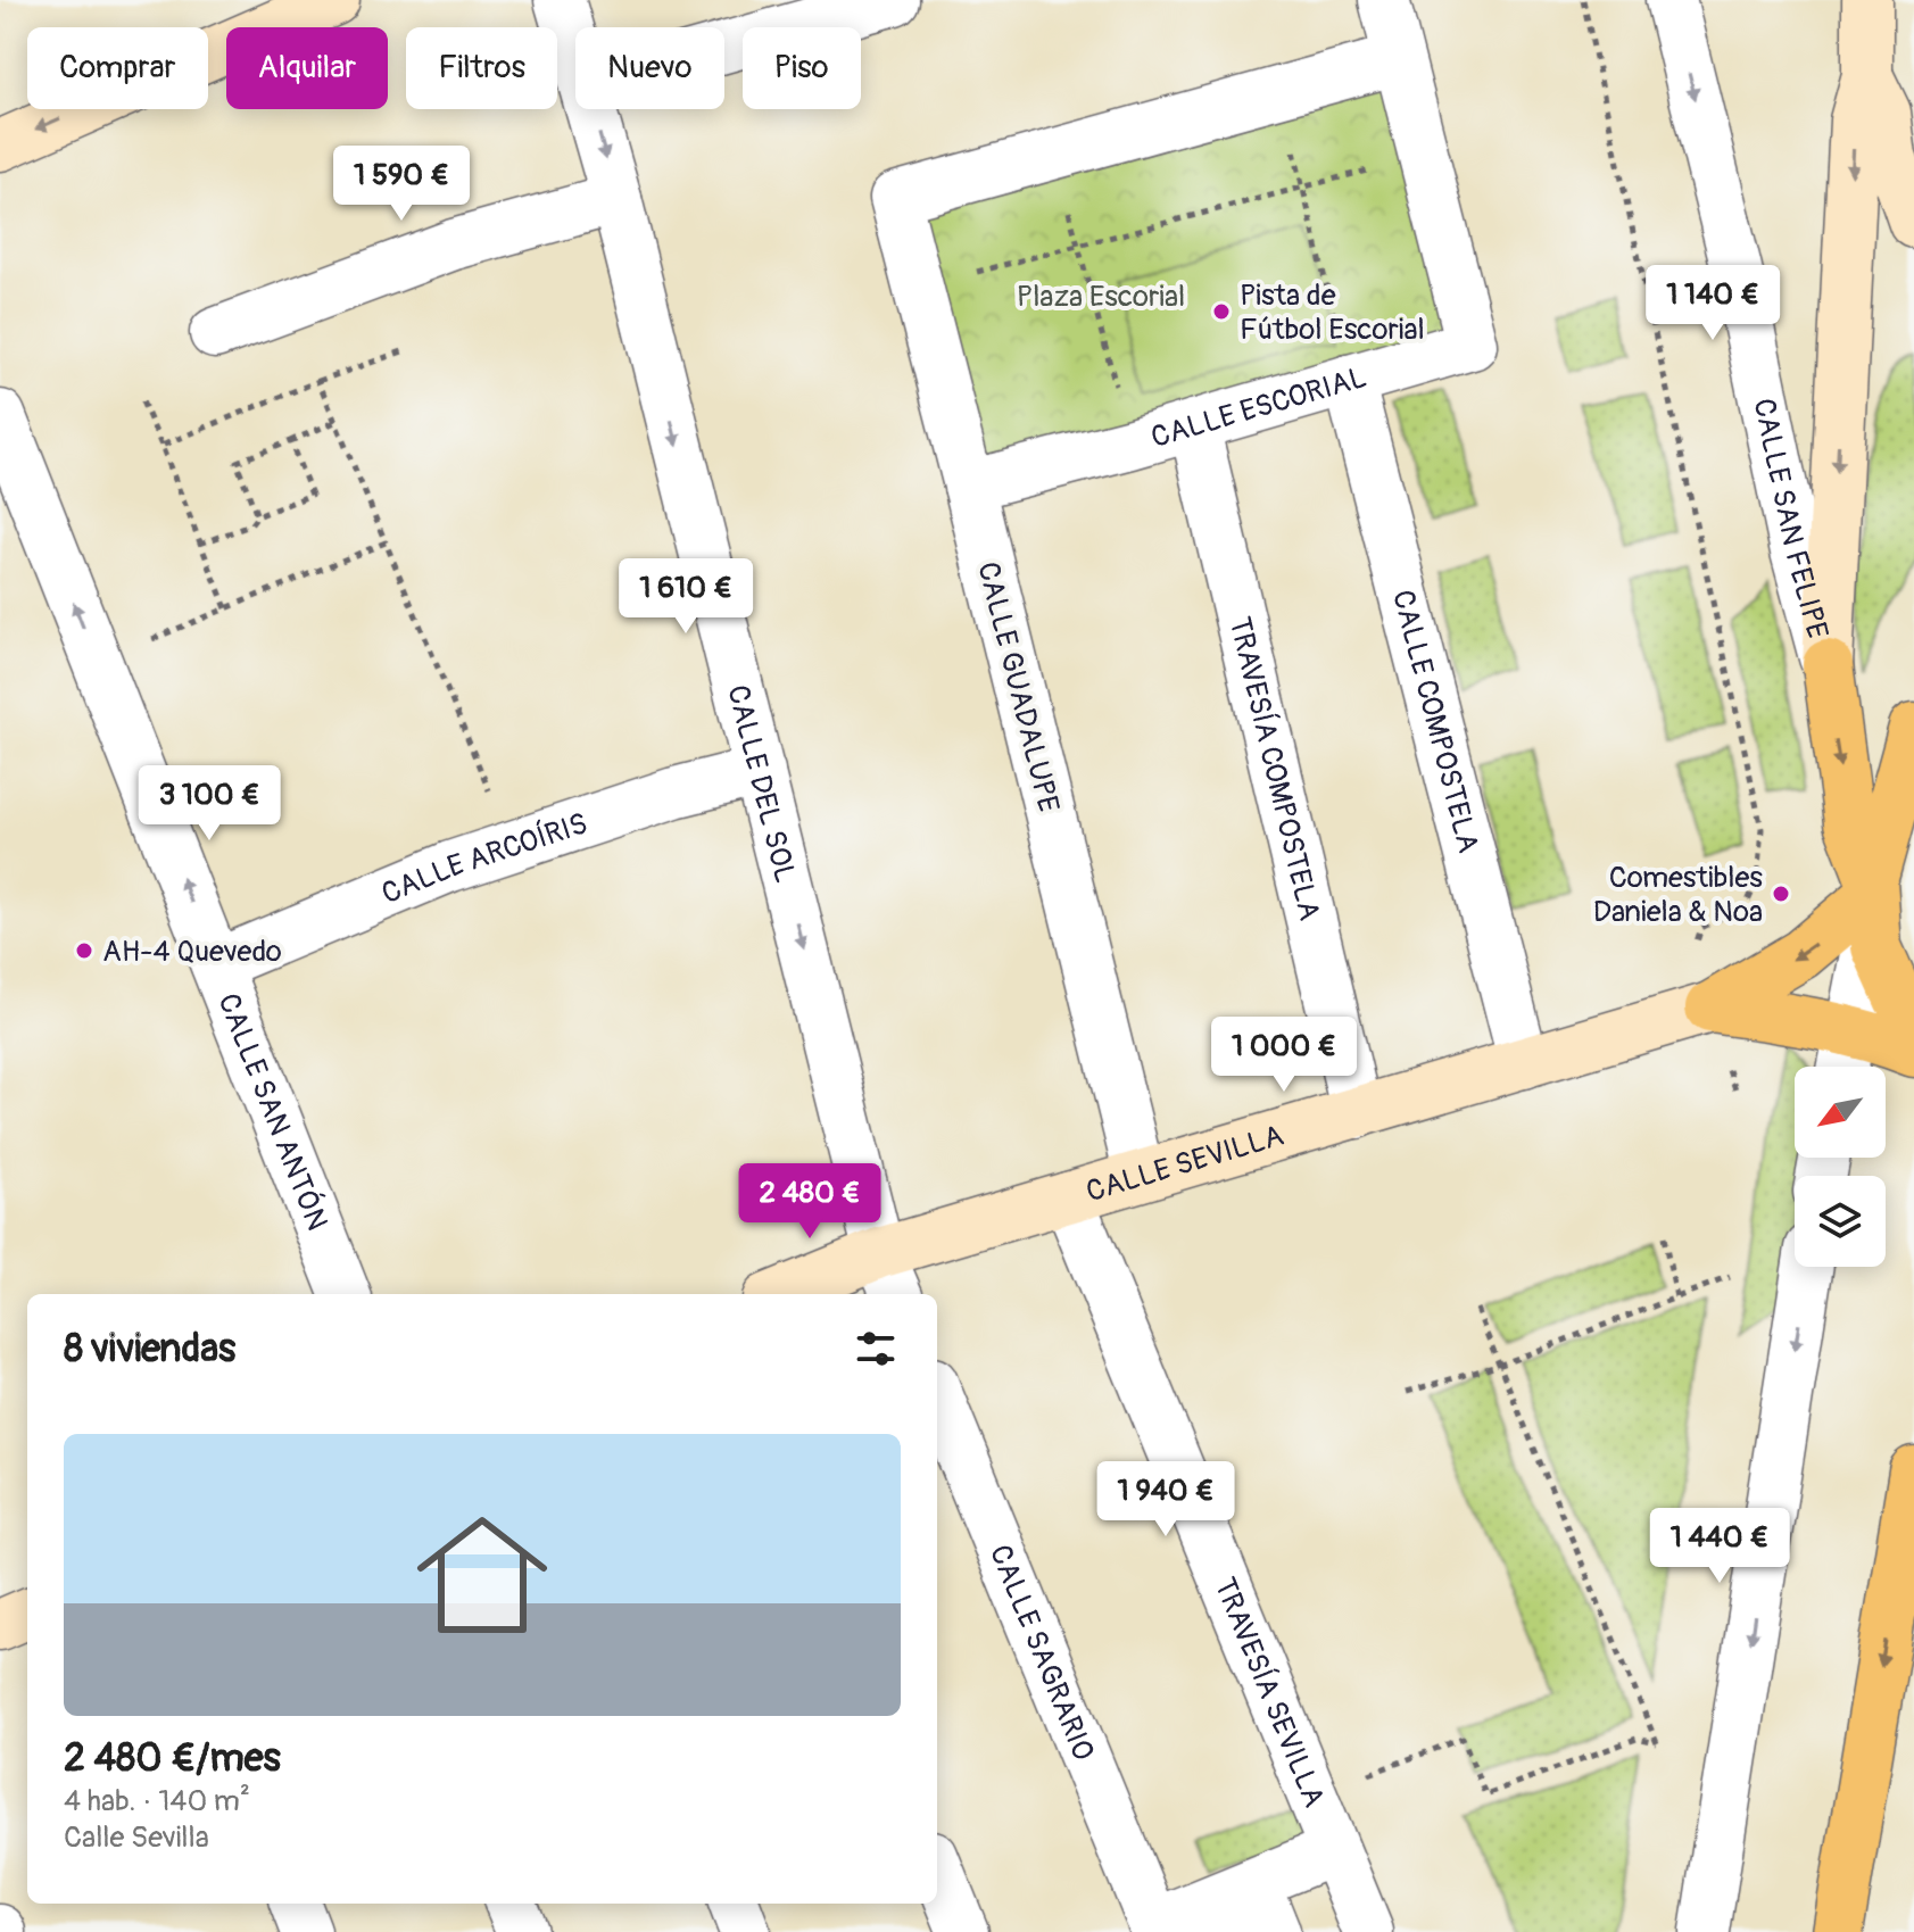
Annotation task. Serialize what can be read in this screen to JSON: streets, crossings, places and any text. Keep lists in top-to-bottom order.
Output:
{
  "streets": {
    "main road": ["CALLE SEVILLA"],
    "street": [
      "CALLE ESCORIAL",
      "CALLE SAN FELIPE",
      "CALLE GUADALUPE",
      "CALLE COMPOSTELA",
      "TRAVESÍA COMPOSTELA",
      "CALLE DEL SOL",
      "CALLE ARCOÍRIS",
      "CALLE SAN ANTÓN",
      "CALLE SAGRARIO",
      "TRAVESÍA SEVILLA"
    ]
  },
  "crossings": [
    ["CALLE ESCORIAL", "CALLE GUADALUPE"],
    ["CALLE ESCORIAL", "CALLE COMPOSTELA"],
    ["CALLE ESCORIAL", "TRAVESÍA COMPOSTELA"],
    ["CALLE GUADALUPE", "CALLE SEVILLA"],
    ["CALLE COMPOSTELA", "CALLE SEVILLA"],
    ["TRAVESÍA COMPOSTELA", "CALLE SEVILLA"],
    ["CALLE DEL SOL", "CALLE ARCOÍRIS"],
    ["CALLE DEL SOL", "CALLE SEVILLA"],
    ["CALLE ARCOÍRIS", "CALLE SAN ANTÓN"],
    ["CALLE SEVILLA", "TRAVESÍA SEVILLA"]
  ],
  "one_way": ["CALLE SAN FELIPE", "CALLE DEL SOL", "CALLE SAN ANTÓN"],
  "parks": ["Plaza Escorial"],
  "places": ["Pista de Fútbol Escorial", "Comestibles Daniela & Noa", "AH-4 Quevedo"],
  "north": "bottom left",
  "page": {
    "chip": [
      "Comprar",
      "Alquilar",
      "Filtros",
      "Nuevo",
      "Piso"
    ],
    "price": [
      "1 590 €",
      "1 140 €",
      "1 610 €",
      "3 100 €",
      "1 000 €",
      "2 480 €",
      "1 940 €",
      "1 440 €"
    ],
    "heading": "8 viviendas",
    "list": [
      {
        "name": "2 480 €/mes",
        "note": "4 hab. · 140 m² · Calle Sevilla"
      }
    ]
  }
}
